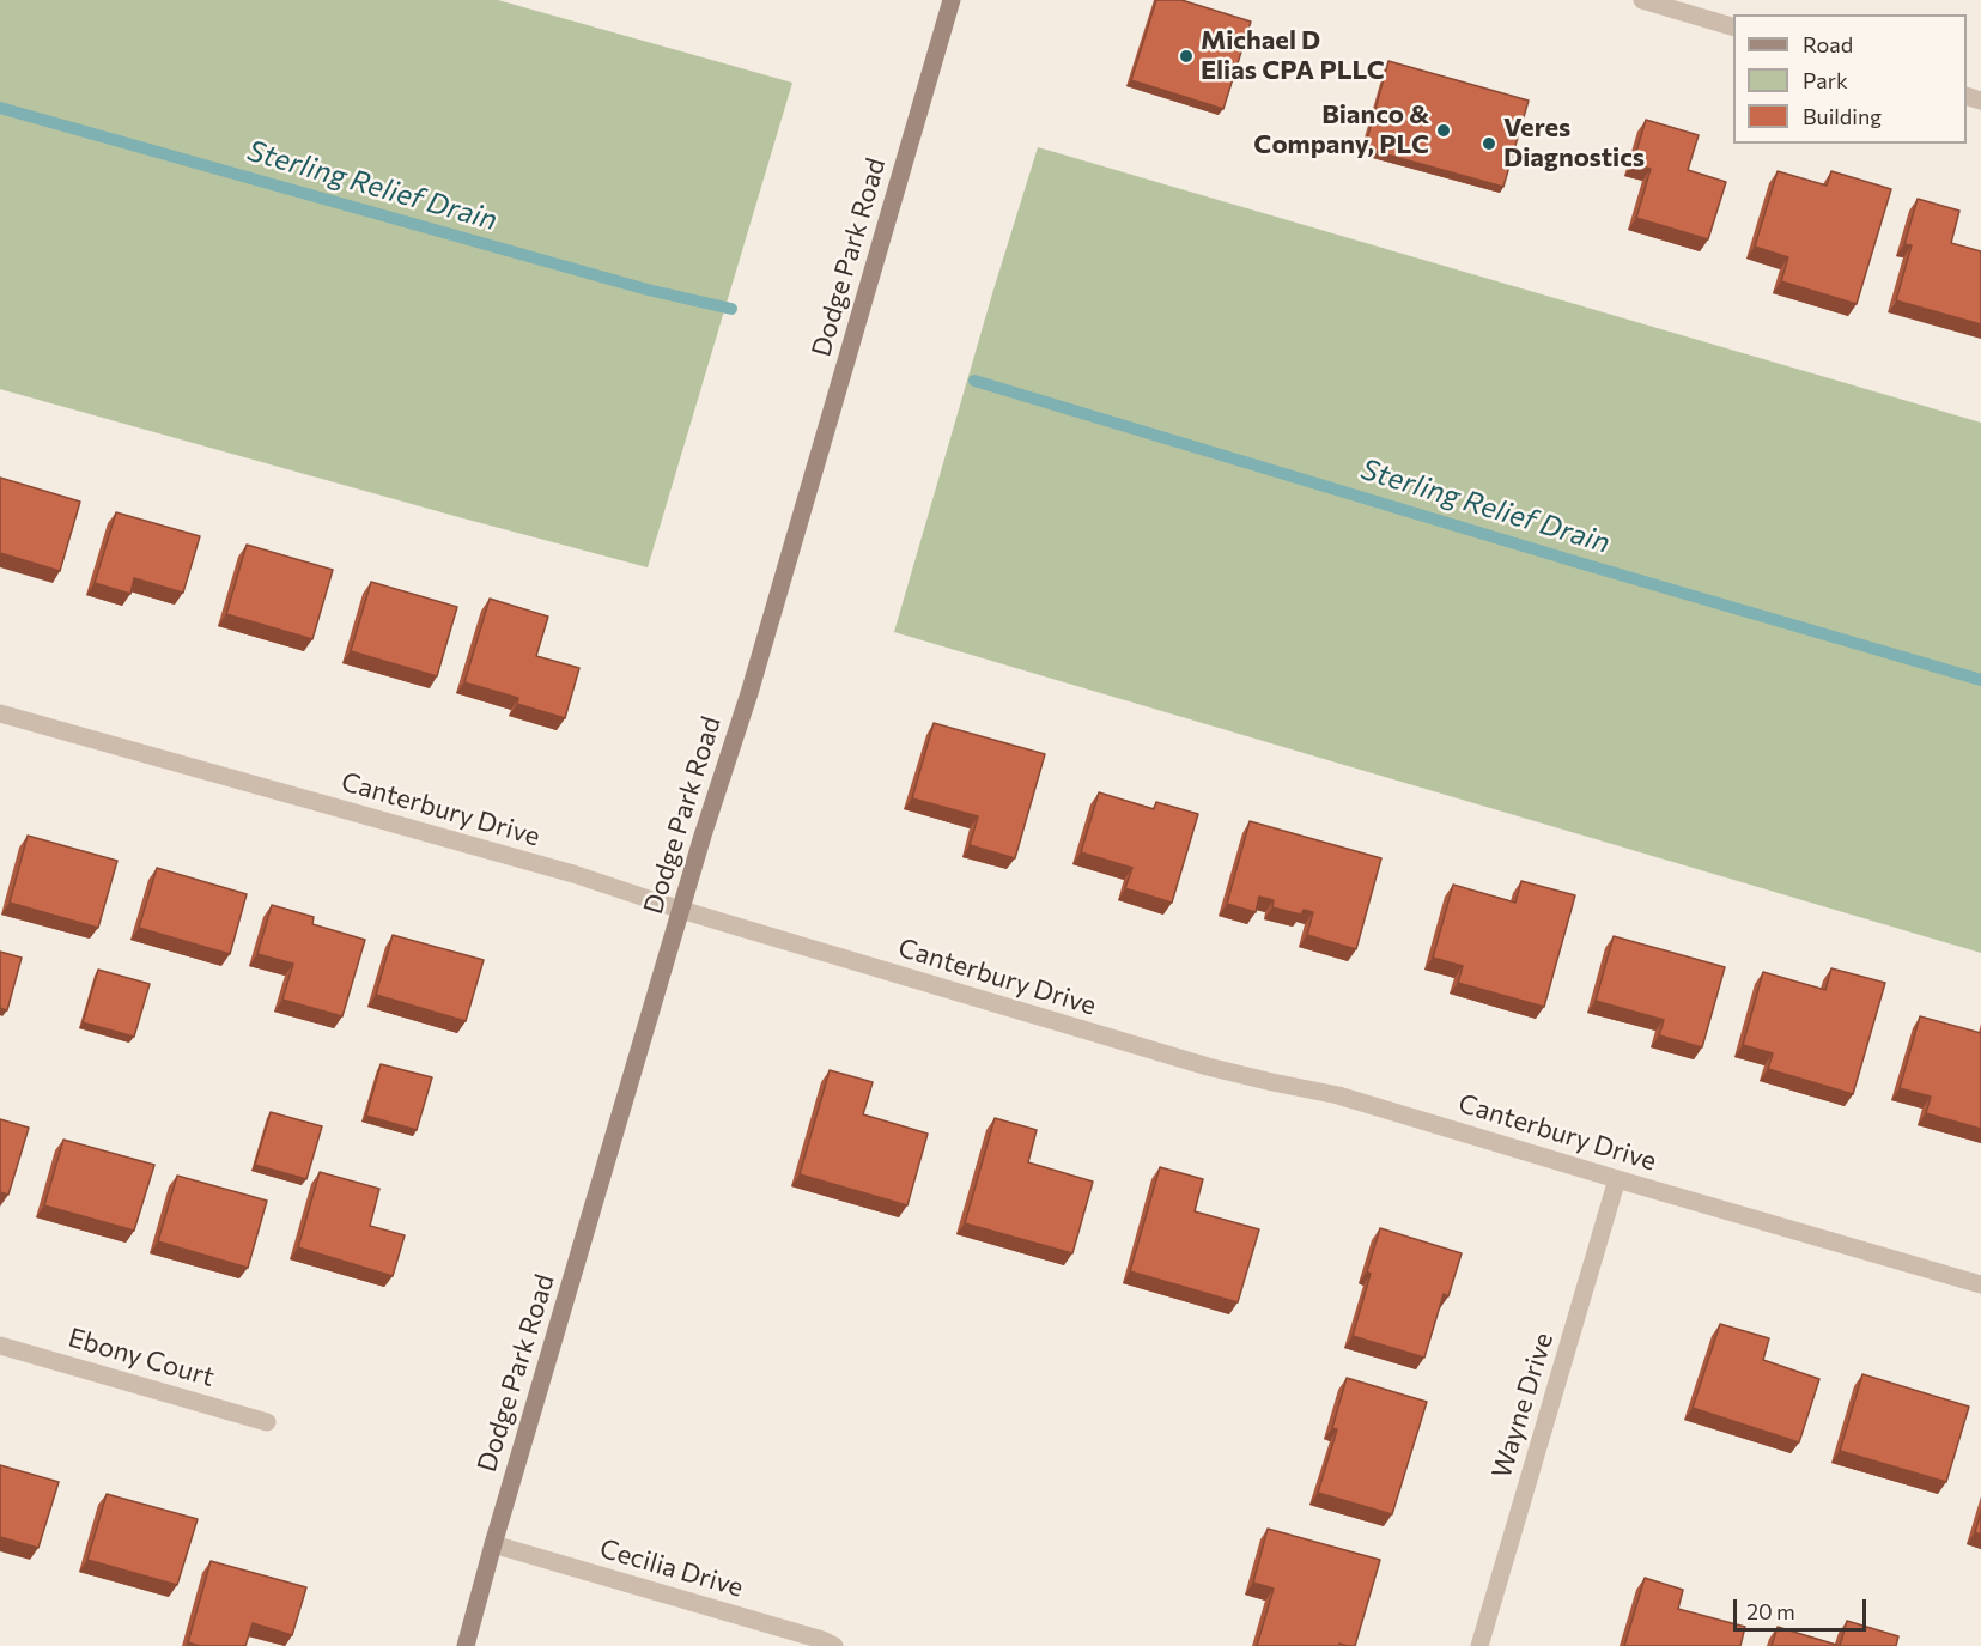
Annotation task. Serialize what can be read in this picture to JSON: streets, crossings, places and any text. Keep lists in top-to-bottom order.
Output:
{
  "streets": {
    "street": [
      "Dodge Park Road",
      "Canterbury Drive",
      "Ebony Court",
      "Wayne Drive",
      "Cecilia Drive"
    ]
  },
  "crossings": [
    ["Dodge Park Road", "Canterbury Drive"],
    ["Dodge Park Road", "Cecilia Drive"],
    ["Canterbury Drive", "Wayne Drive"]
  ],
  "water": ["Sterling Relief Drain"],
  "places": ["Michael D Elias CPA PLLC", "Bianco & Company, PLC", "Veres Diagnostics"],
  "legend": ["Road", "Park", "Building"],
  "scale_bar": "20 m"
}
